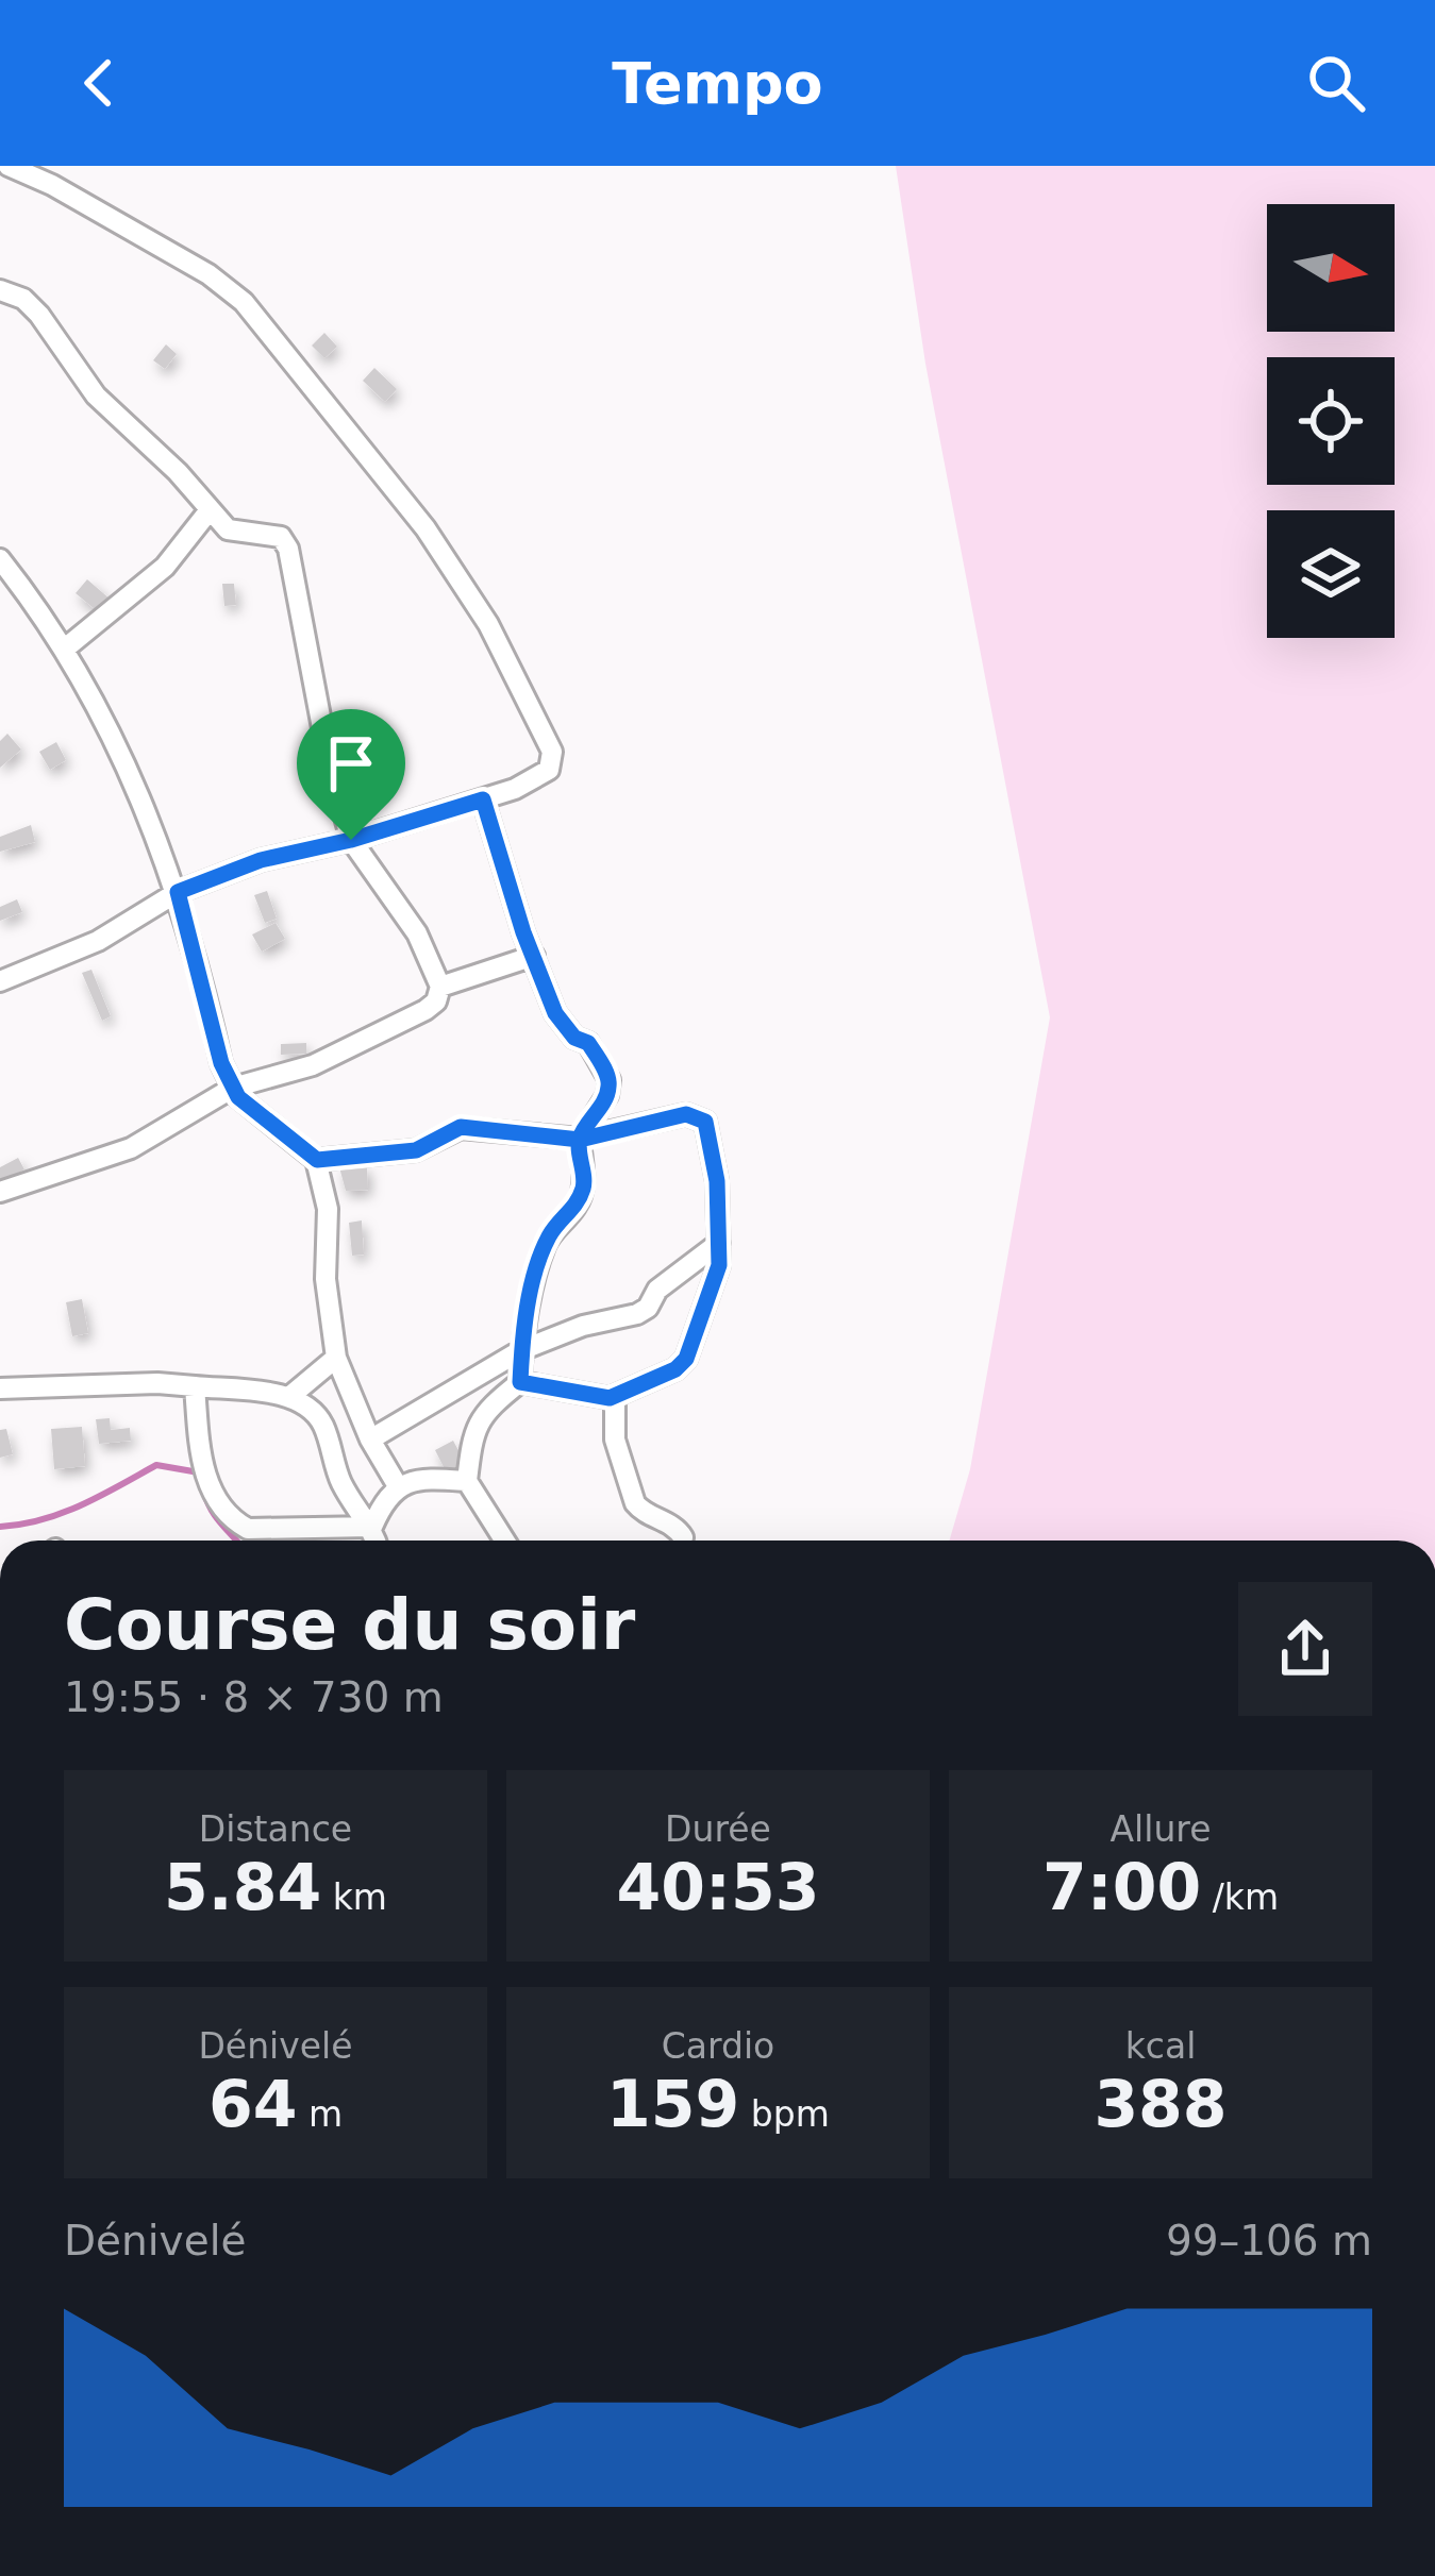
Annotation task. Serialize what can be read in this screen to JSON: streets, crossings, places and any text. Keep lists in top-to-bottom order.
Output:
{
  "north": "right",
  "page": {
    "header": "Tempo",
    "heading": ["Course du soir", "19:55 · 8 × 730 m"],
    "stats": [
      ["Distance", "5.84 km"],
      ["Durée", "40:53"],
      ["Allure", "7:00 /km"],
      ["Dénivelé", "64 m"],
      ["Cardio", "159 bpm"],
      ["kcal", "388"]
    ],
    "chart": ["Dénivelé", "99–106 m"]
  }
}
